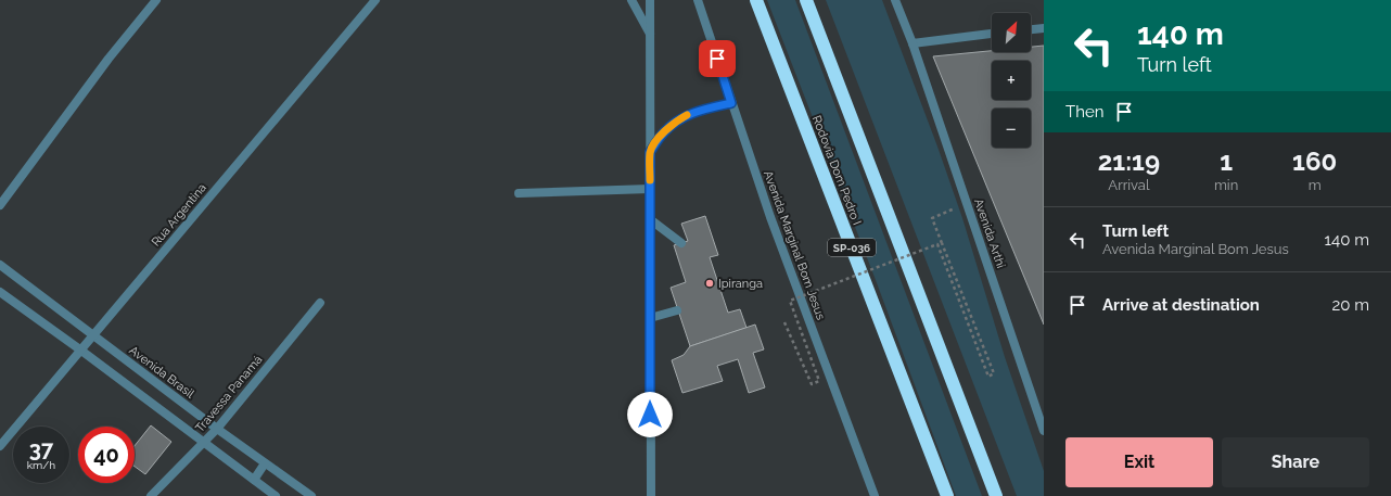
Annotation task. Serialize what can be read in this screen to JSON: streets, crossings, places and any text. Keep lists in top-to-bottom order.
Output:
{
  "streets": {
    "highway": ["Rodovia Dom Pedro I", "SP-036"],
    "street": [
      "Rua Argentina",
      "Avenida Arthi",
      "Avenida Marginal Bom Jesus",
      "Avenida Brasil",
      "Travessa Panamá"
    ]
  },
  "crossings": [
    ["Rua Argentina", "Avenida Brasil"],
    ["Avenida Brasil", "Travessa Panamá"]
  ],
  "places": ["Ipiranga"],
  "north": "top right",
  "page": {
    "turn": ["140 m", "Turn left"],
    "map_buttons": ["+", "−"],
    "then": "Then",
    "eta": [
      "21:19",
      "Arrival",
      "1",
      "min",
      "160",
      "m"
    ],
    "list": [
      {
        "name": "Turn left",
        "note": "Avenida Marginal Bom Jesus",
        "value": "140 m"
      },
      {
        "name": "Arrive at destination",
        "value": "20 m"
      }
    ],
    "speed": "37 km/h",
    "limit": "40",
    "buttons": ["Exit", "Share"]
  }
}
